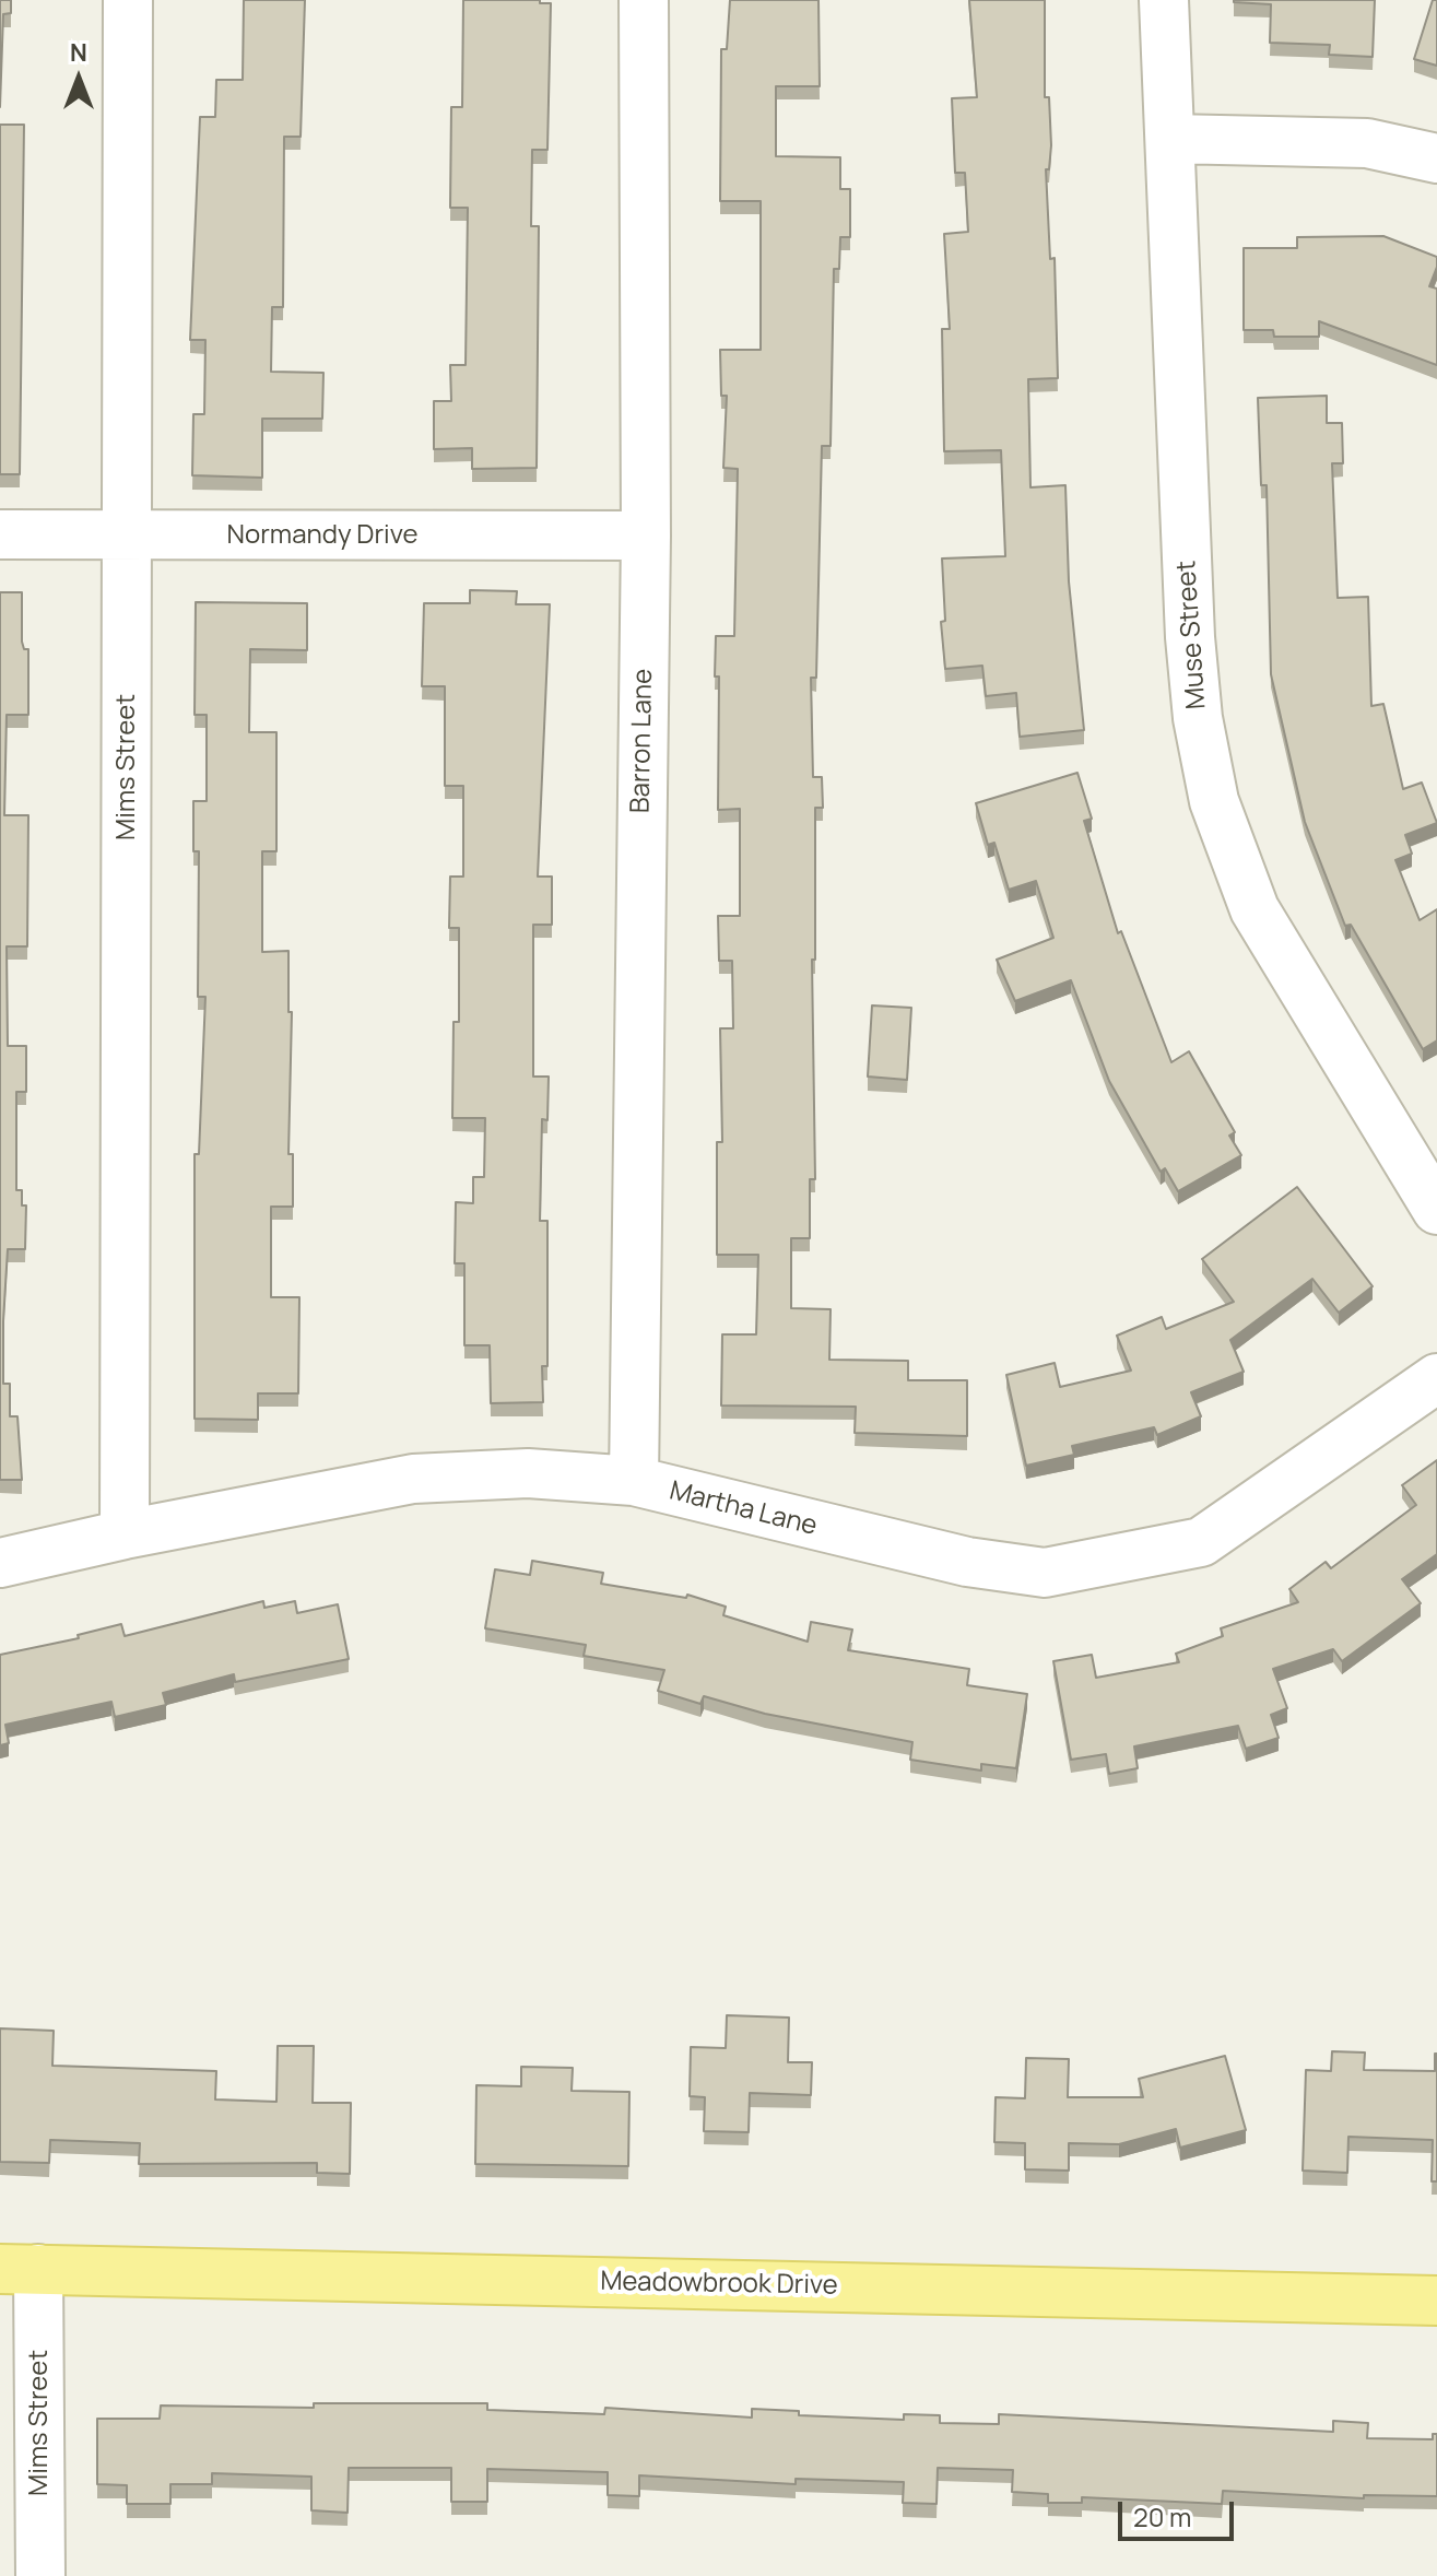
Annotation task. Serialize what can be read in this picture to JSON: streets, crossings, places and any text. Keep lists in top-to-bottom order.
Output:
{
  "streets": {
    "main road": ["Meadowbrook Drive"],
    "street": [
      "Normandy Drive",
      "Muse Street",
      "Barron Lane",
      "Mims Street",
      "Martha Lane"
    ]
  },
  "crossings": [
    ["Normandy Drive", "Barron Lane"],
    ["Normandy Drive", "Mims Street"],
    ["Barron Lane", "Martha Lane"],
    ["Mims Street", "Martha Lane"],
    ["Mims Street", "Meadowbrook Drive"]
  ],
  "scale_bar": "20 m",
  "north": "top"
}
